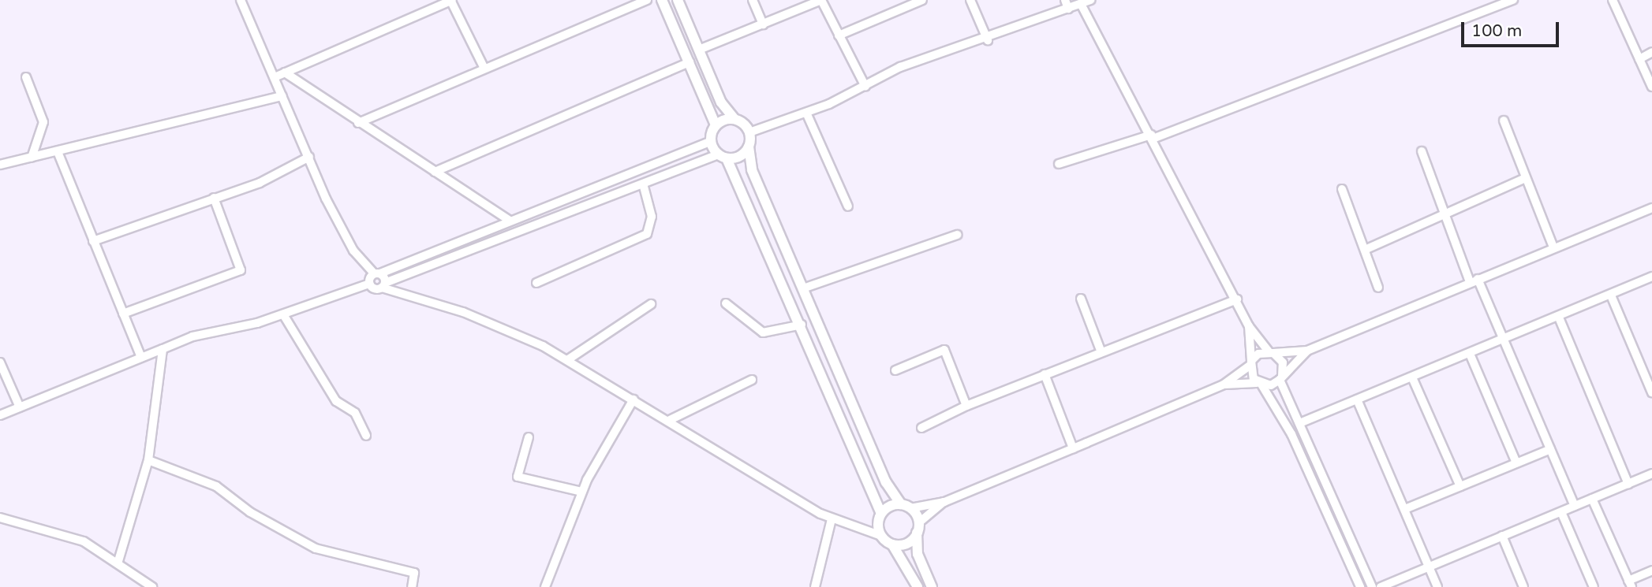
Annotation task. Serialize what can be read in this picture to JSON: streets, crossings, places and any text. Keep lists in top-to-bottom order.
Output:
{
  "scale_bar": "100 m"
}
